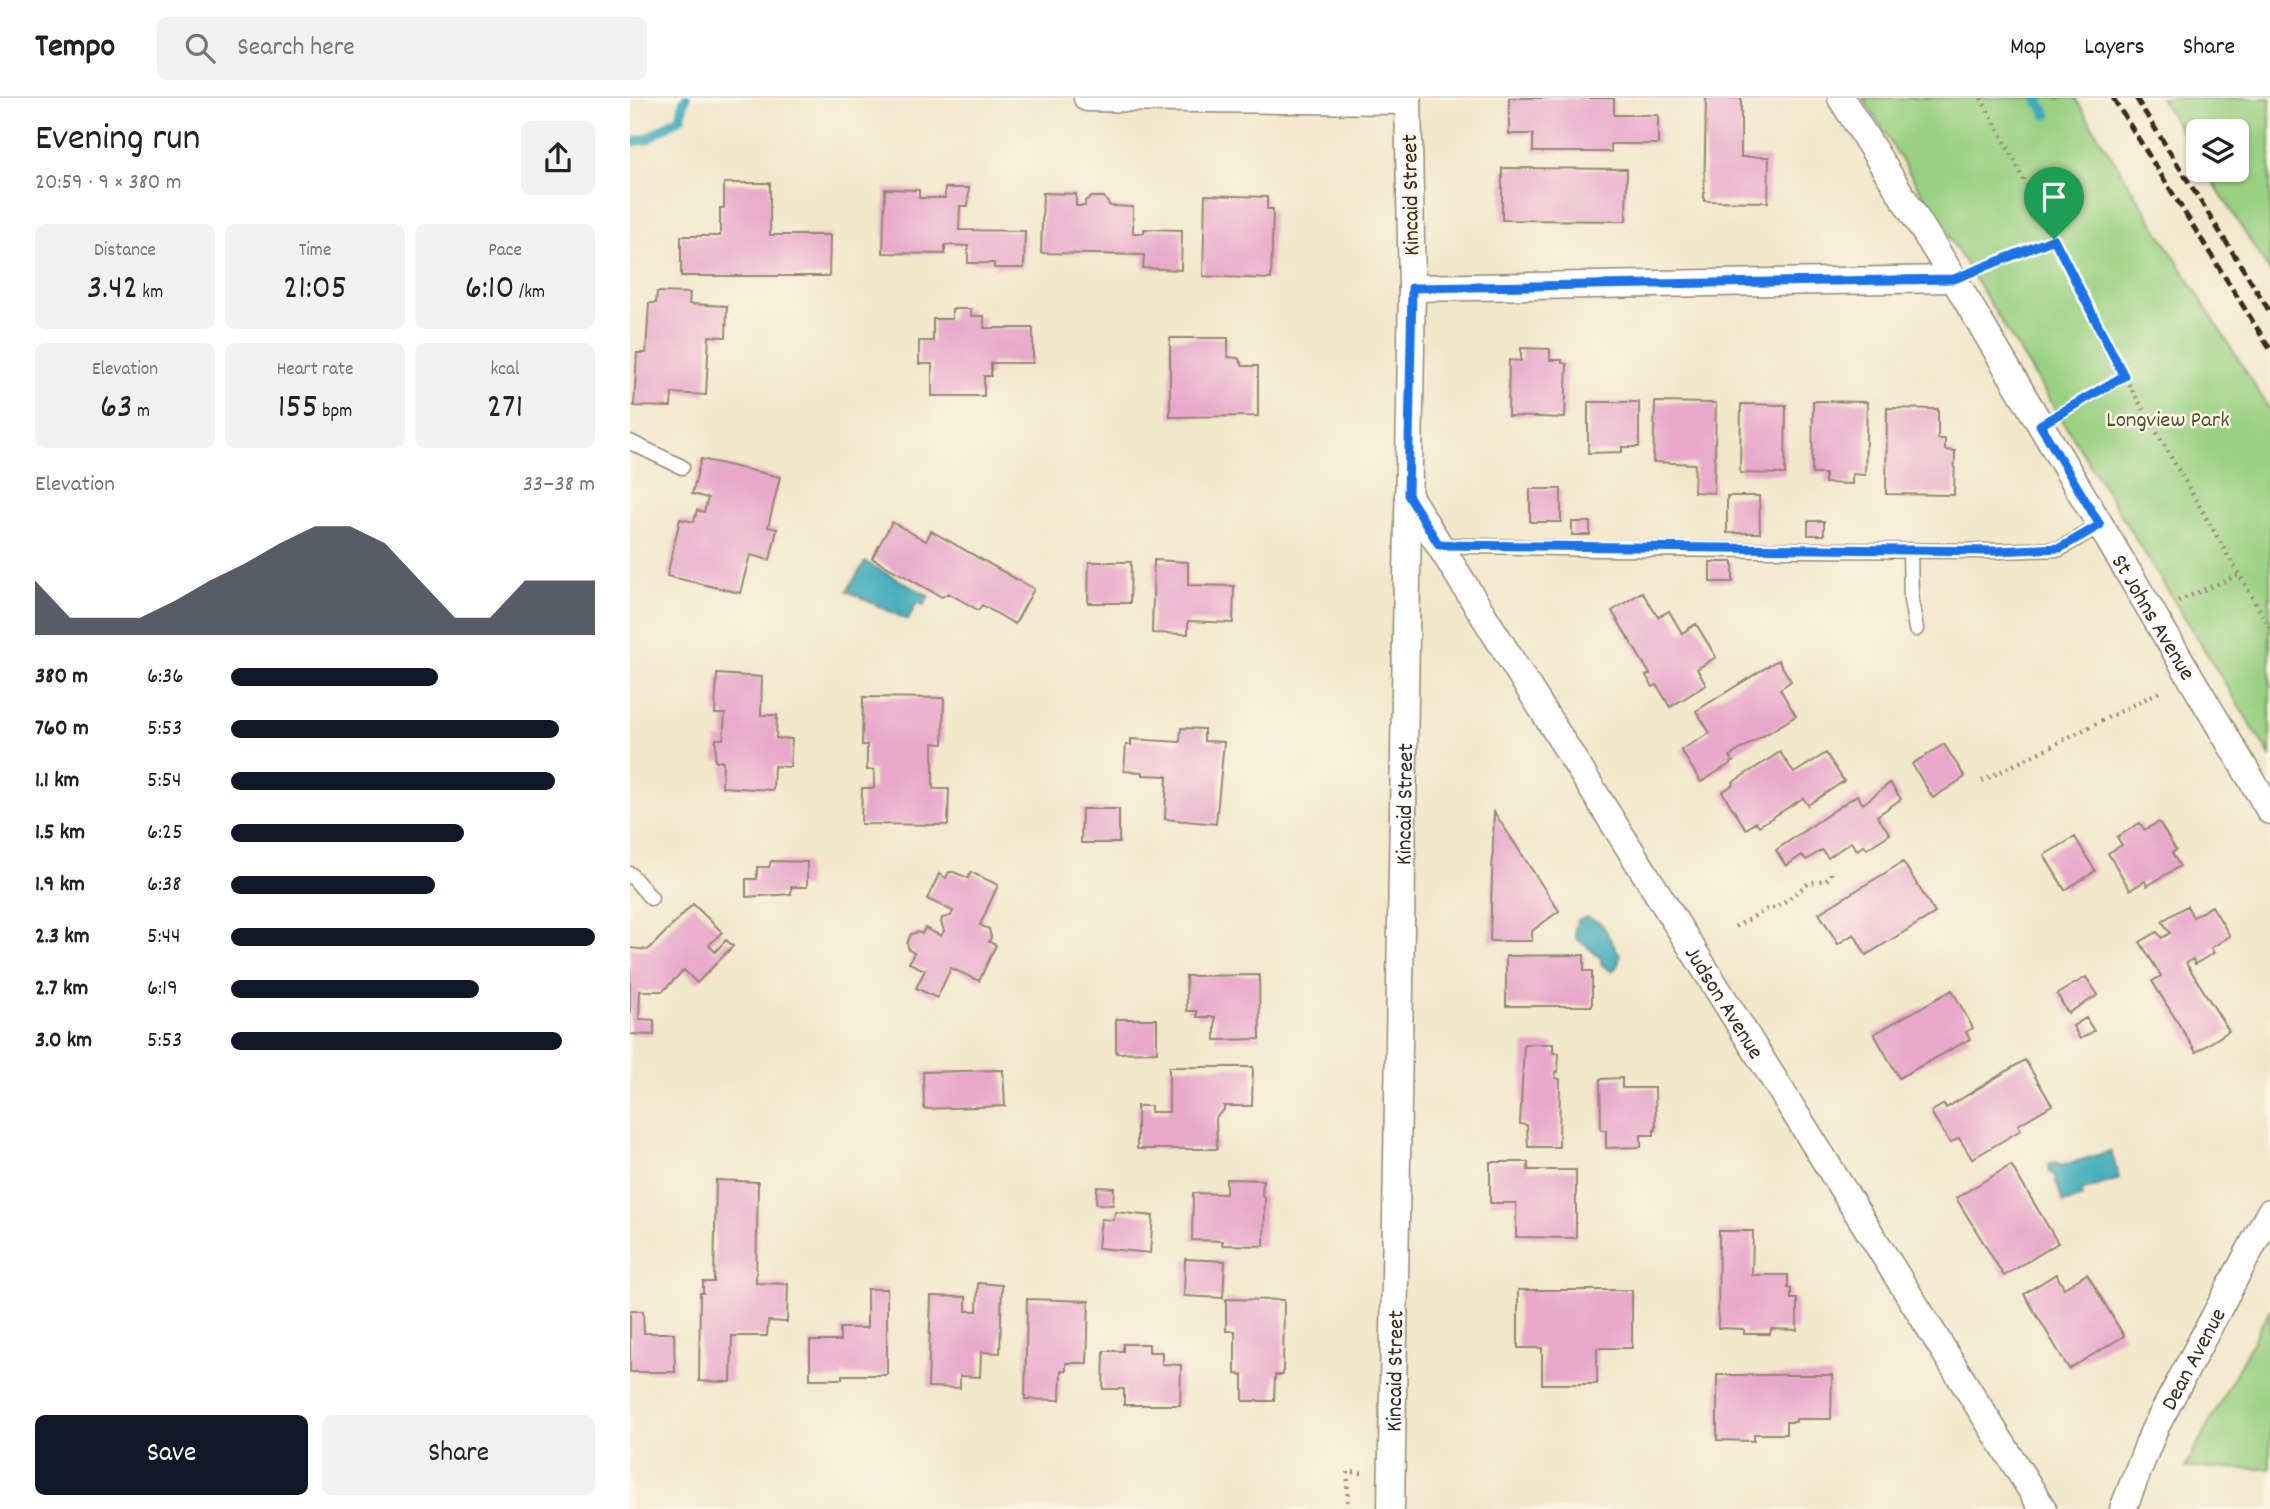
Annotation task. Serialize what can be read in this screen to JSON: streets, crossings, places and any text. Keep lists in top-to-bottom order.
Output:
{
  "streets": {
    "street": [
      "Kincaid Street",
      "St Johns Avenue",
      "Judson Avenue",
      "Dean Avenue"
    ]
  },
  "crossings": [
    ["Kincaid Street", "Judson Avenue"]
  ],
  "parks": ["Longview Park"],
  "page": {
    "header": "Tempo",
    "search": "Search here",
    "nav": ["Map", "Layers", "Share"],
    "heading": ["Evening run", "20:59 · 9 × 380 m"],
    "stats": [
      ["Distance", "3.42 km"],
      ["Time", "21:05"],
      ["Pace", "6:10 /km"],
      ["Elevation", "63 m"],
      ["Heart rate", "155 bpm"],
      ["kcal", "271"]
    ],
    "chart": ["Elevation", "33–38 m"],
    "list": [
      {
        "name": "380 m",
        "note": "6:36"
      },
      {
        "name": "760 m",
        "note": "5:53"
      },
      {
        "name": "1.1 km",
        "note": "5:54"
      },
      {
        "name": "1.5 km",
        "note": "6:25"
      },
      {
        "name": "1.9 km",
        "note": "6:38"
      },
      {
        "name": "2.3 km",
        "note": "5:44"
      },
      {
        "name": "2.7 km",
        "note": "6:19"
      },
      {
        "name": "3.0 km",
        "note": "5:53"
      }
    ],
    "buttons": ["Save", "Share"]
  }
}
